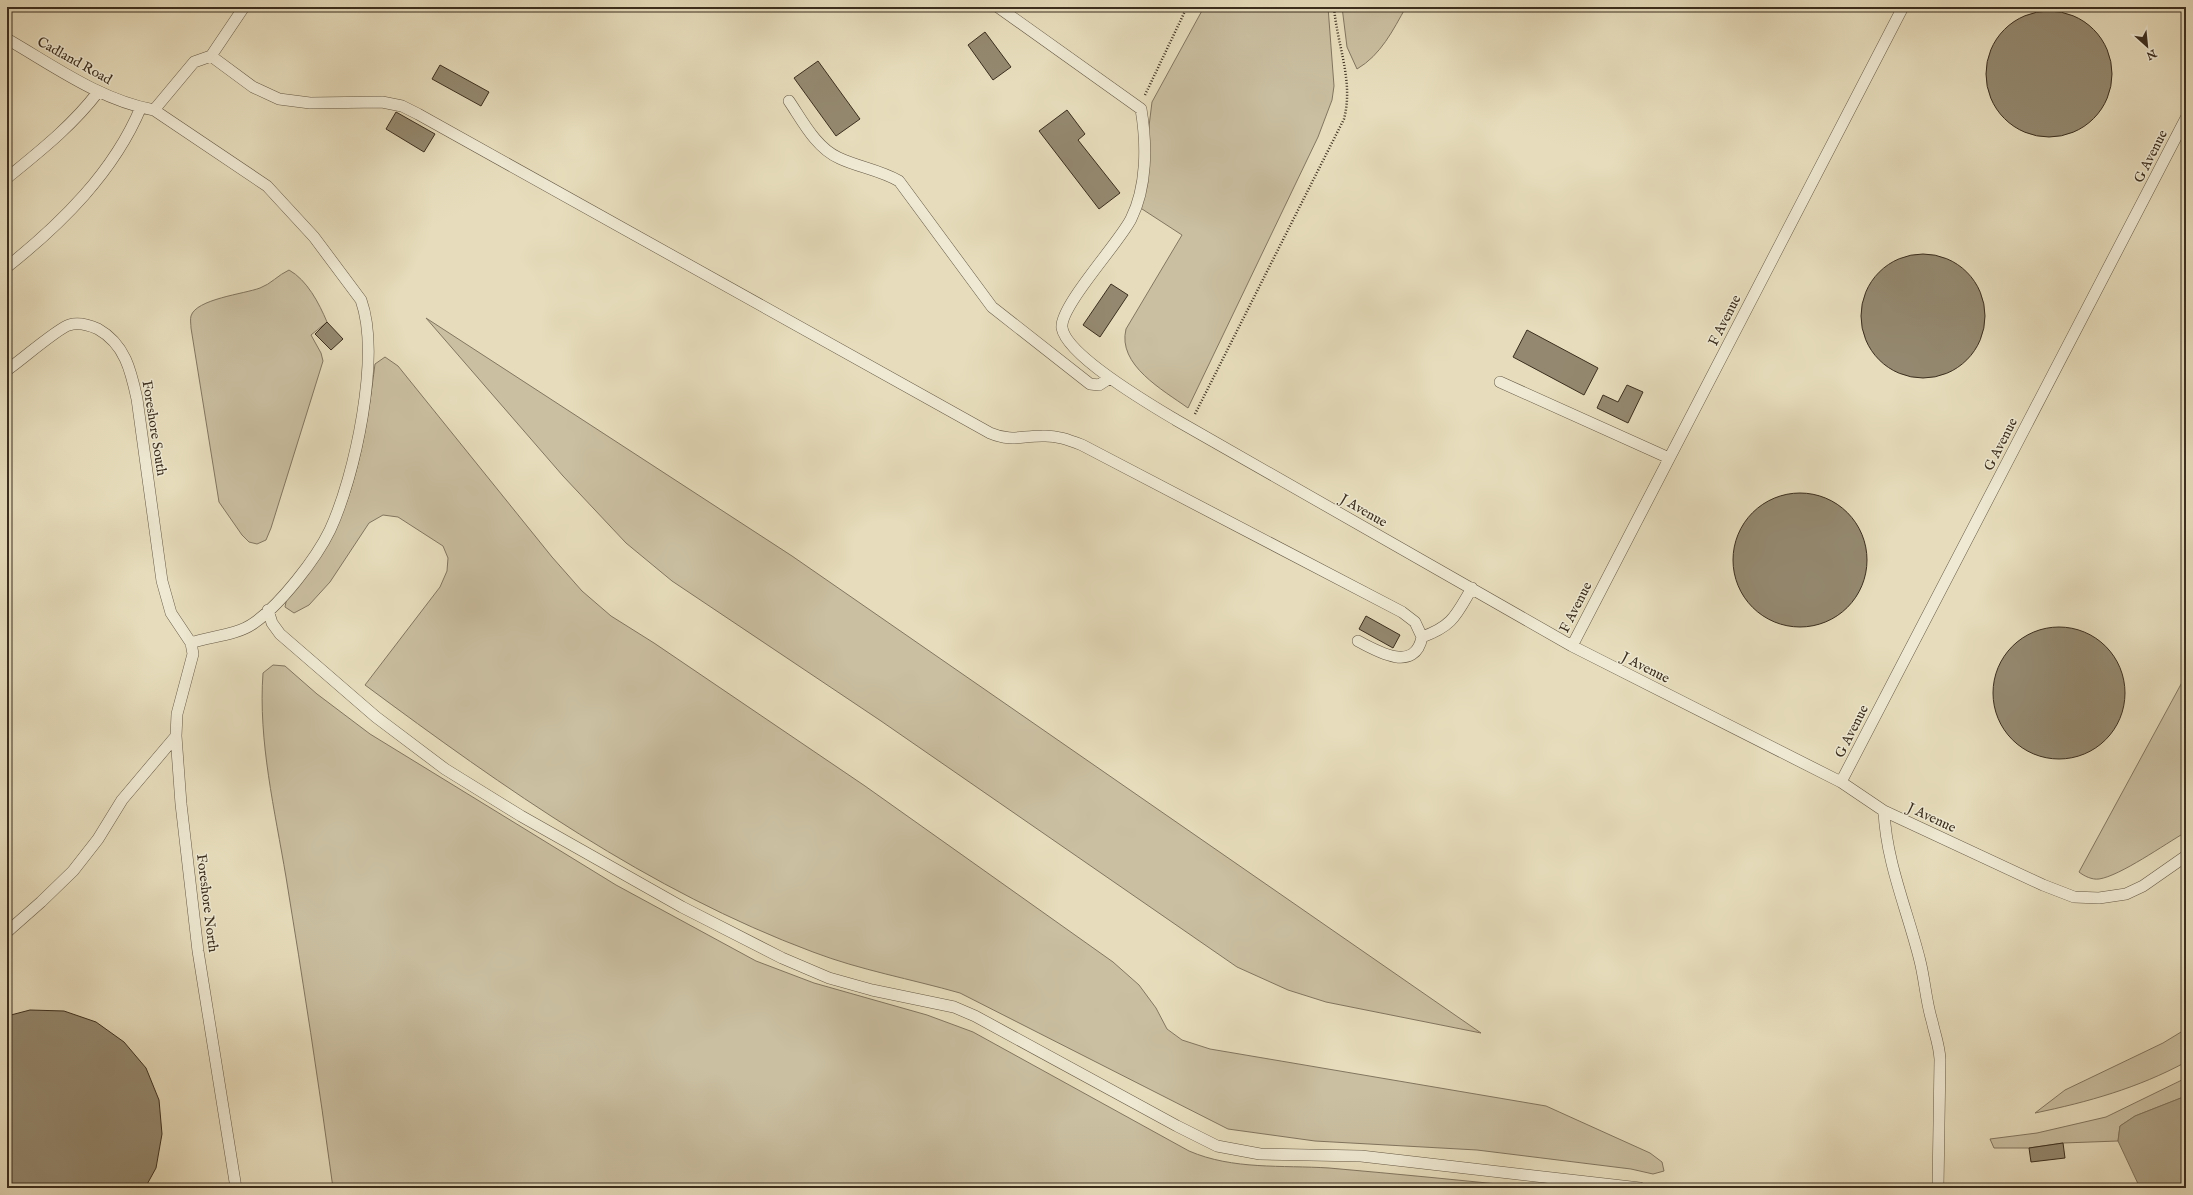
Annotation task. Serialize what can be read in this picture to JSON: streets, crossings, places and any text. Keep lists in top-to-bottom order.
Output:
{
  "streets": {
    "lane": [
      "Cadland Road",
      "G Avenue",
      "F Avenue",
      "Foreshore South",
      "J Avenue",
      "Foreshore North"
    ]
  },
  "crossings": [
    ["G Avenue", "J Avenue"],
    ["F Avenue", "J Avenue"],
    ["Foreshore South", "Foreshore North"]
  ],
  "north": "bottom right"
}
